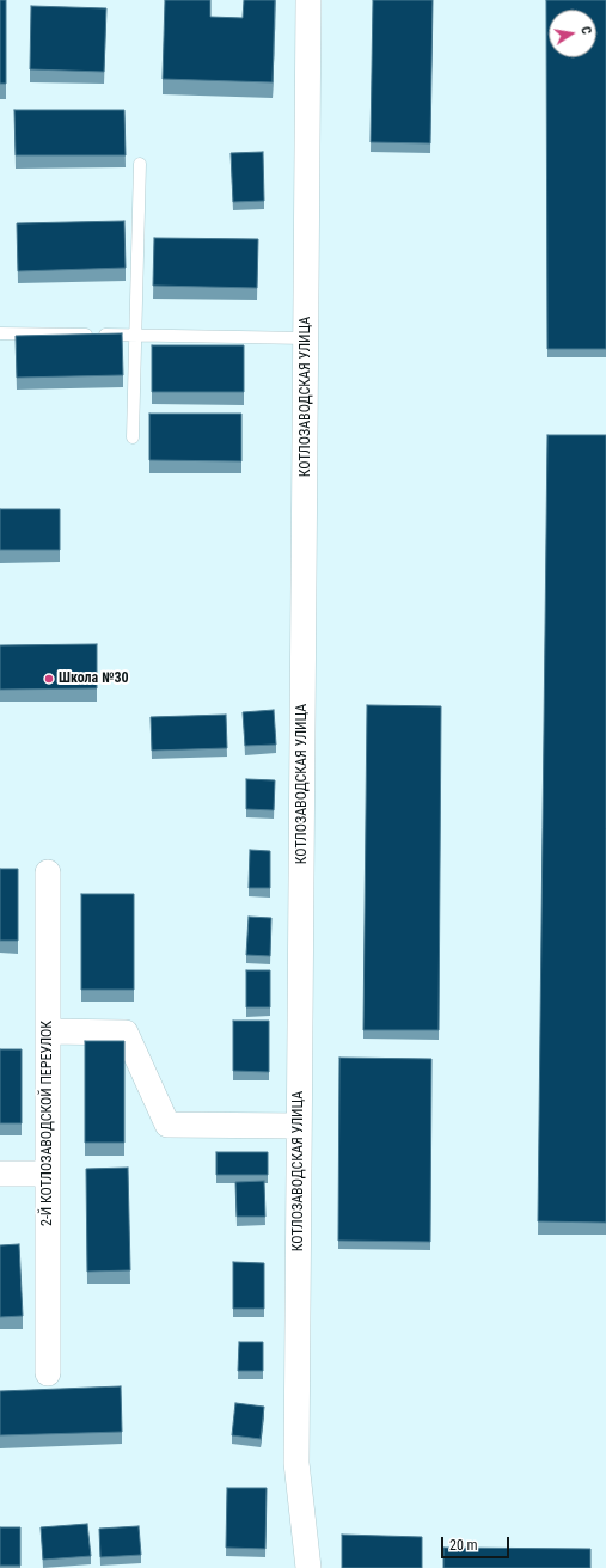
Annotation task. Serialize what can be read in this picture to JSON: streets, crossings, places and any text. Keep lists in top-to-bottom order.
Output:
{
  "streets": {
    "street": ["КОТЛОЗАВОДСКАЯ УЛИЦА", "2-Й КОТЛОЗАВОДСКОЙ ПЕРЕУЛОК"]
  },
  "places": ["Школа №30"],
  "scale_bar": "20 m",
  "north": "right"
}
